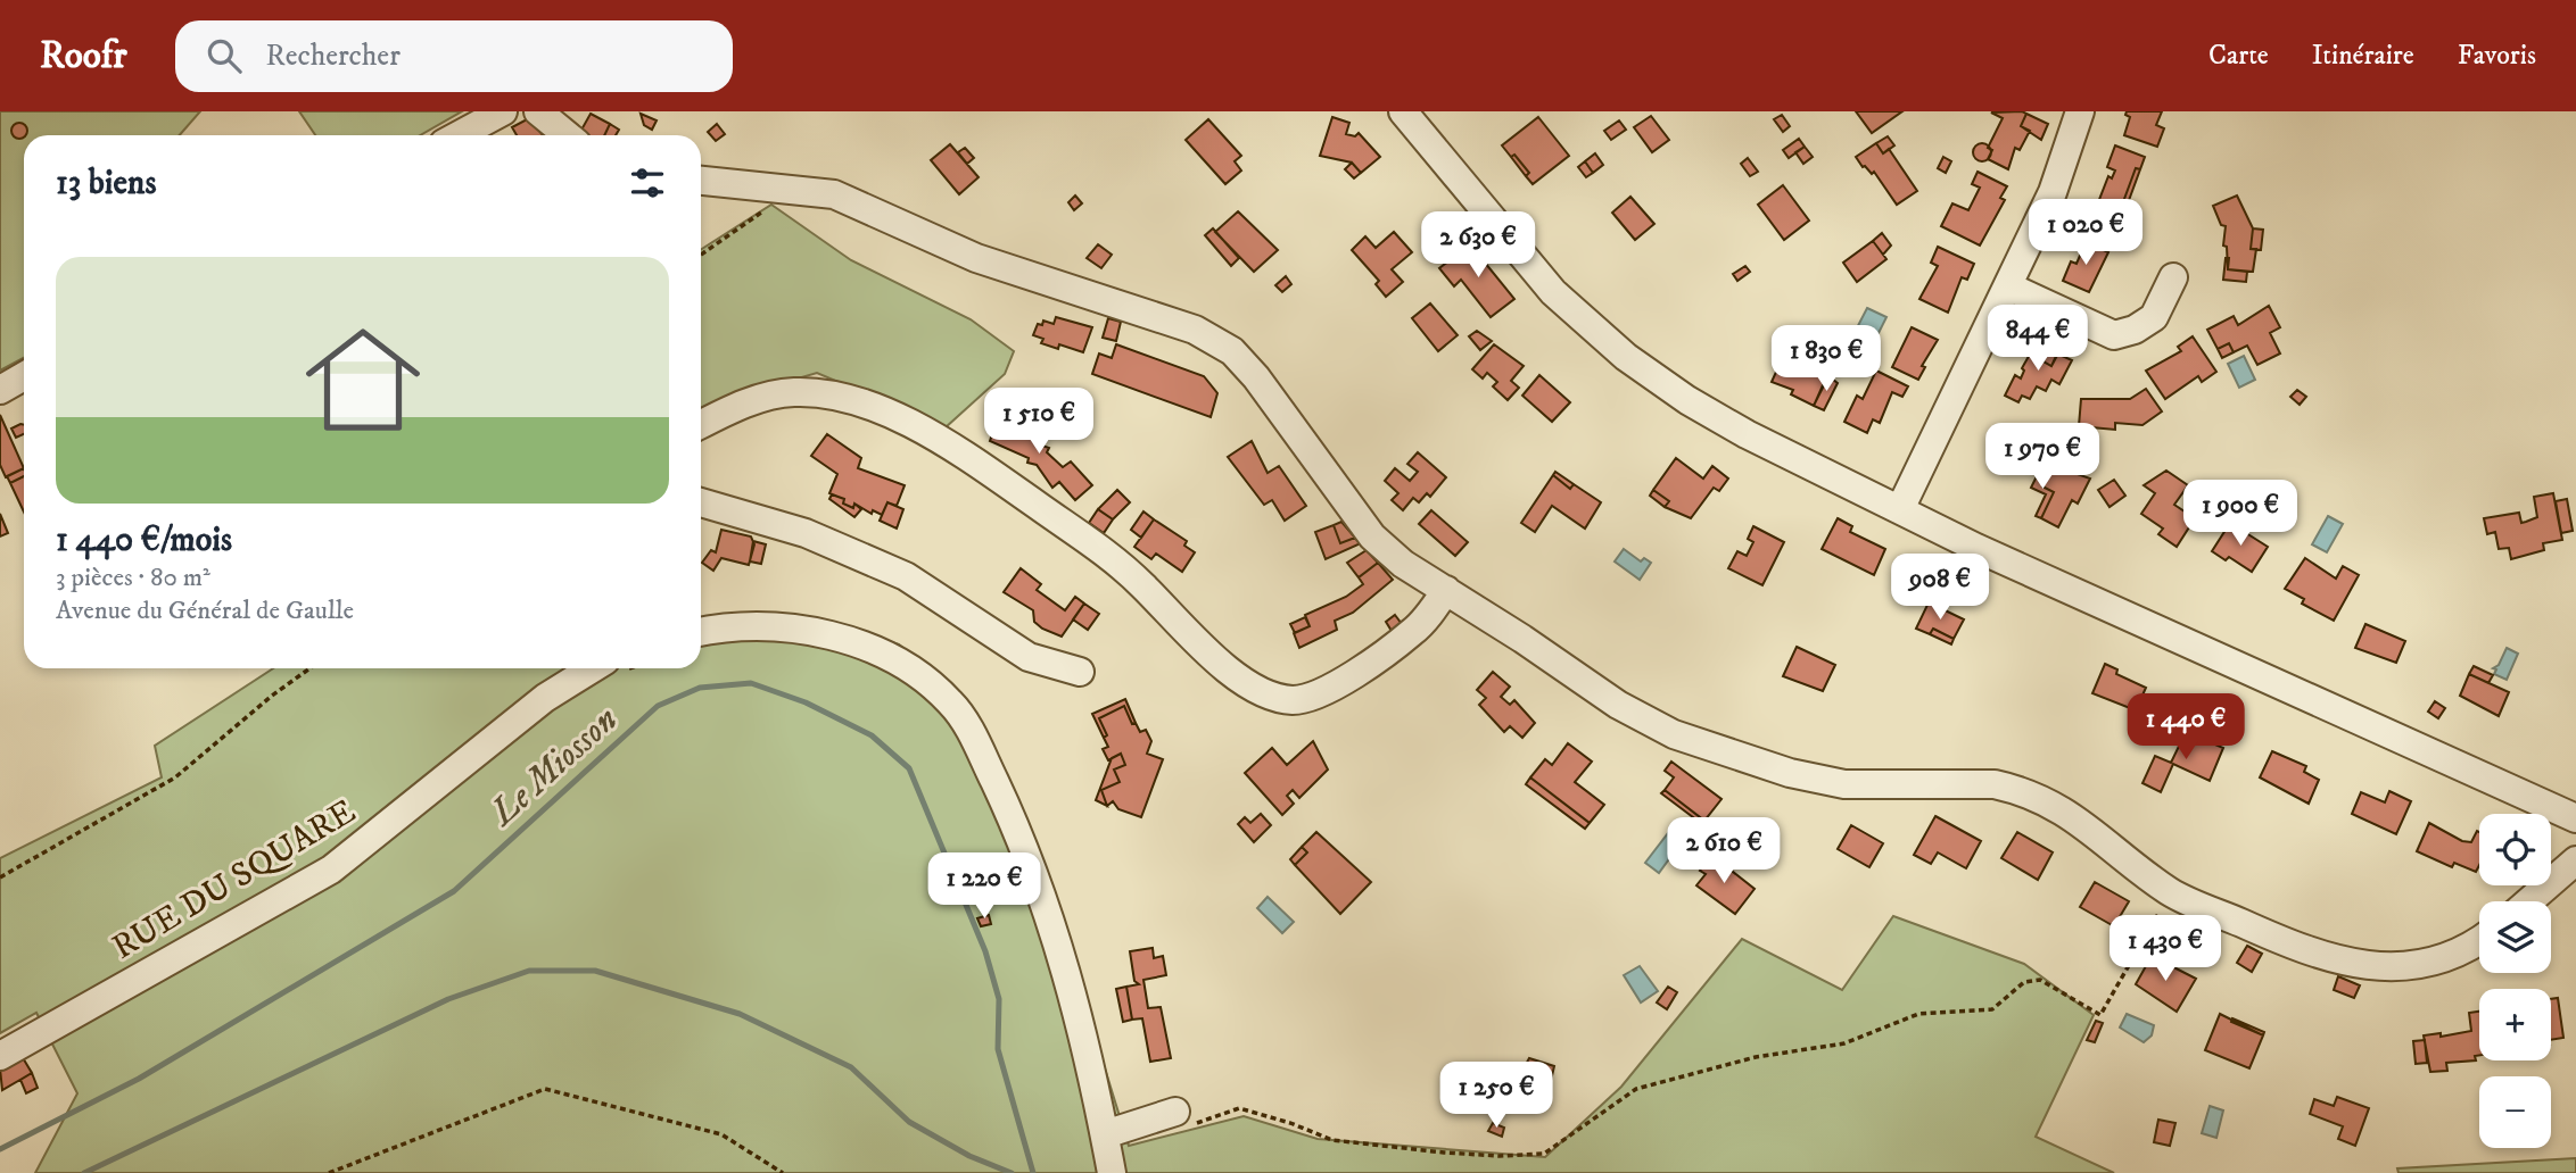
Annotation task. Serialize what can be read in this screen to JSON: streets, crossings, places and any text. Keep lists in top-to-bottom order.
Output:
{
  "streets": {
    "street": ["RUE DU SQUARE"]
  },
  "water": ["Le Miosson"],
  "page": {
    "header": "Roofr",
    "search": "Rechercher",
    "nav": ["Carte", "Itinéraire", "Favoris"],
    "heading": "13 biens",
    "price": [
      "1 020 €",
      "2 630 €",
      "844 €",
      "1 830 €",
      "1 510 €",
      "1 970 €",
      "1 900 €",
      "908 €",
      "1 440 €",
      "2 610 €",
      "1 220 €",
      "1 430 €",
      "1 250 €"
    ],
    "list": [
      {
        "name": "1 440 €/mois",
        "note": "3 pièces · 80 m² · Avenue du Général de Gaulle"
      }
    ],
    "map_buttons": ["+", "−"]
  }
}
